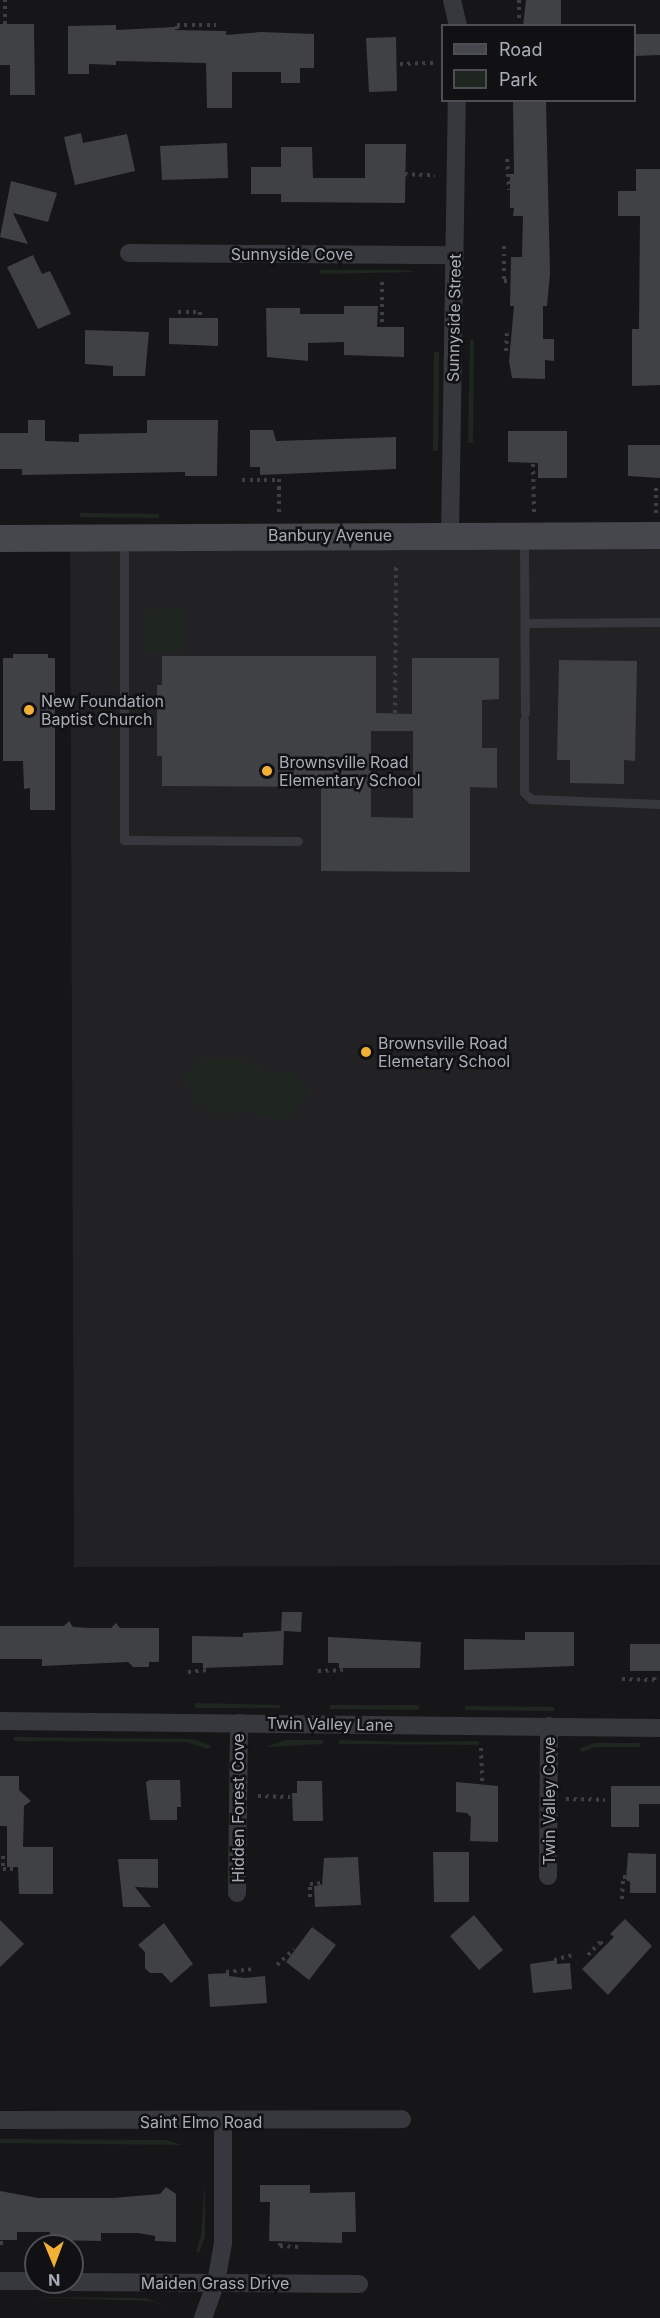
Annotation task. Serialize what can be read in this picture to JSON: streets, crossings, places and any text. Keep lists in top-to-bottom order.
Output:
{
  "streets": {
    "street": [
      "Sunnyside Cove",
      "Sunnyside Street",
      "Banbury Avenue",
      "Twin Valley Lane",
      "Twin Valley Cove",
      "Hidden Forest Cove",
      "Saint Elmo Road",
      "Maiden Grass Drive"
    ]
  },
  "crossings": [
    ["Sunnyside Cove", "Sunnyside Street"],
    ["Sunnyside Street", "Banbury Avenue"],
    ["Twin Valley Lane", "Twin Valley Cove"],
    ["Twin Valley Lane", "Hidden Forest Cove"]
  ],
  "places": ["New Foundation Baptist Church", "Brownsville Road Elementary School", "Brownsville Road Elemetary School"],
  "legend": ["Road", "Park"],
  "north": "bottom"
}
